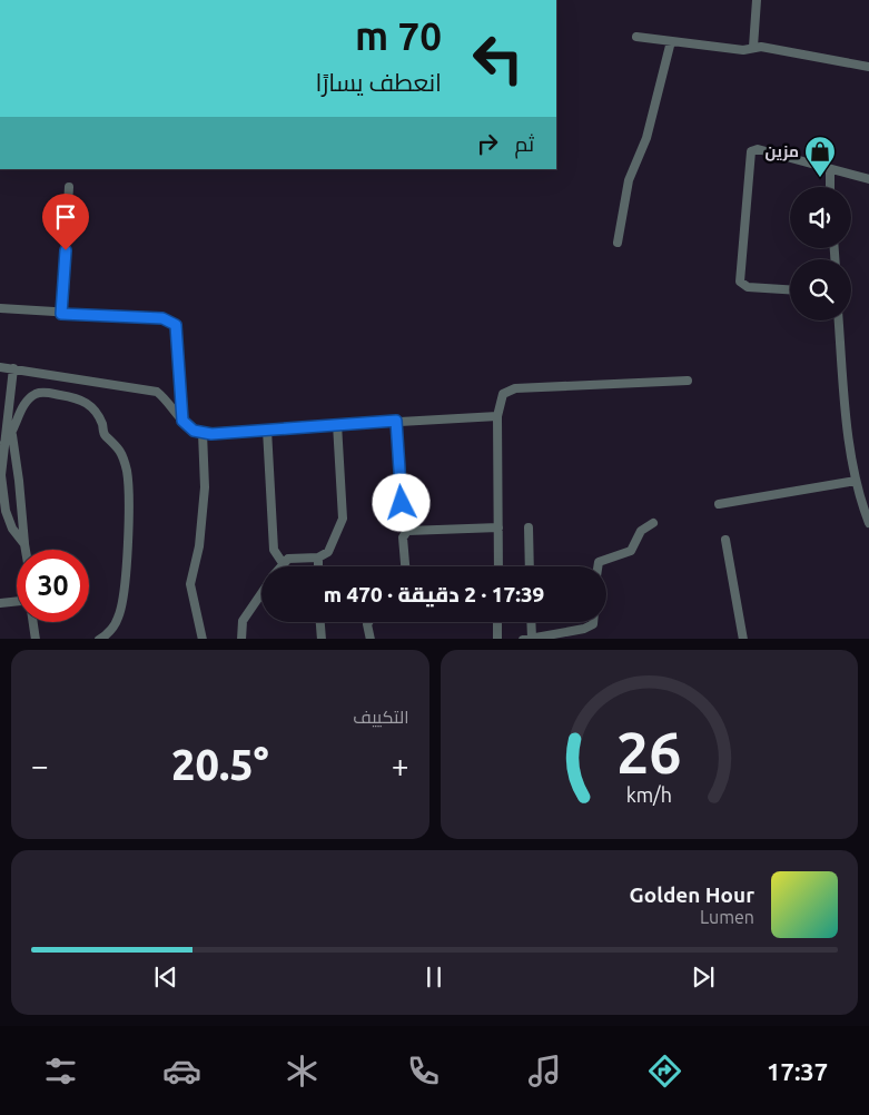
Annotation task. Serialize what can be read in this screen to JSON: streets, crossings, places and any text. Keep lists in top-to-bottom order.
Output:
{
  "places": {
    "shop": ["مزين"]
  },
  "page": {
    "turn": ["70 m", "انعطف يسارًا"],
    "then": "ثم",
    "limit": "30",
    "trip": "17:39 · 2 دقيقة · 470 m",
    "tile": "التكييف",
    "heat": ["−", "20.5°", "+"],
    "song": ["Golden Hour", "Lumen"],
    "tabs": "17:37",
    "gauge": ["26", "km/h"]
  }
}
